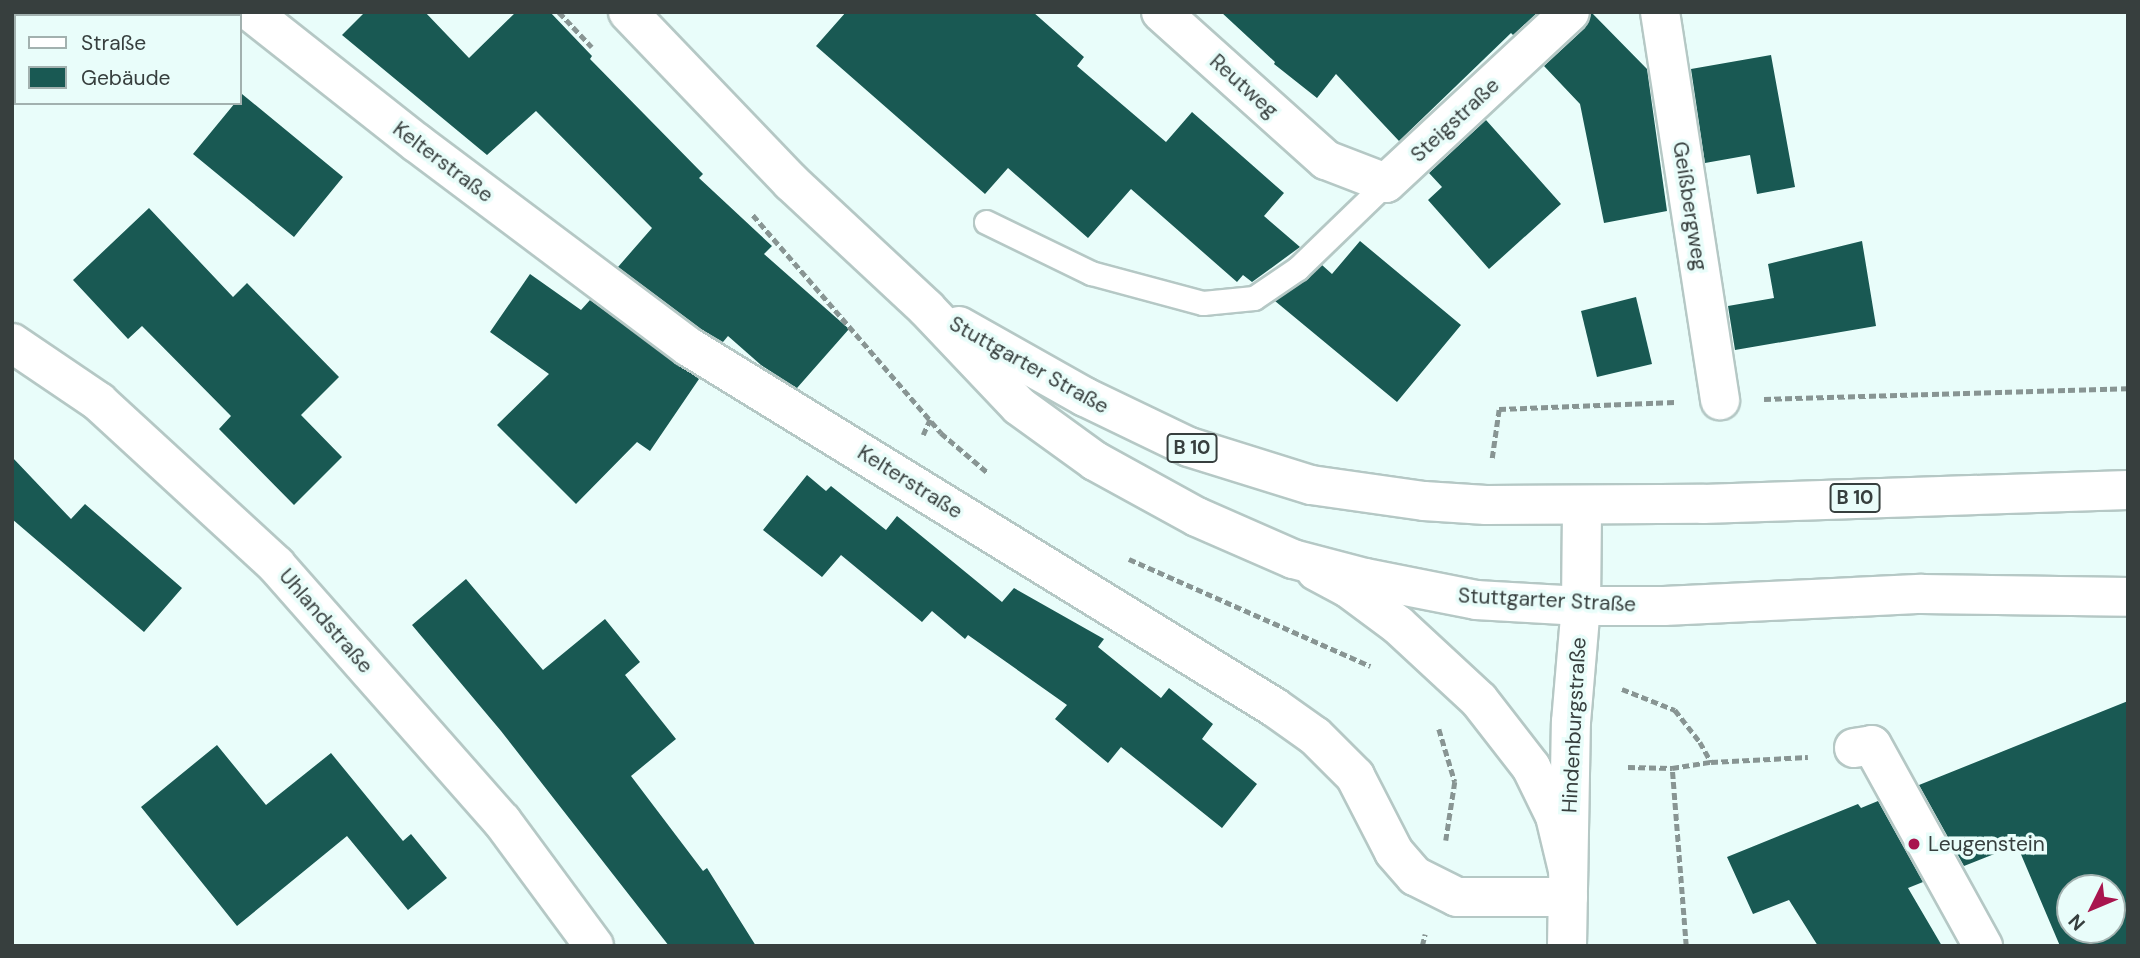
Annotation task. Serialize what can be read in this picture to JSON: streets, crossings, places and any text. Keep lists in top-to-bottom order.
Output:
{
  "streets": {
    "street": [
      "Reutweg",
      "Steigstraße",
      "Kelterstraße",
      "Geißbergweg",
      "Stuttgarter Straße",
      "B 10",
      "Uhlandstraße",
      "Hindenburgstraße"
    ]
  },
  "crossings": [
    ["Reutweg", "Steigstraße"],
    ["Kelterstraße", "Hindenburgstraße"],
    ["Stuttgarter Straße", "Hindenburgstraße"]
  ],
  "places": ["Leugenstein"],
  "legend": ["Straße", "Gebäude"],
  "north": "bottom left"
}
